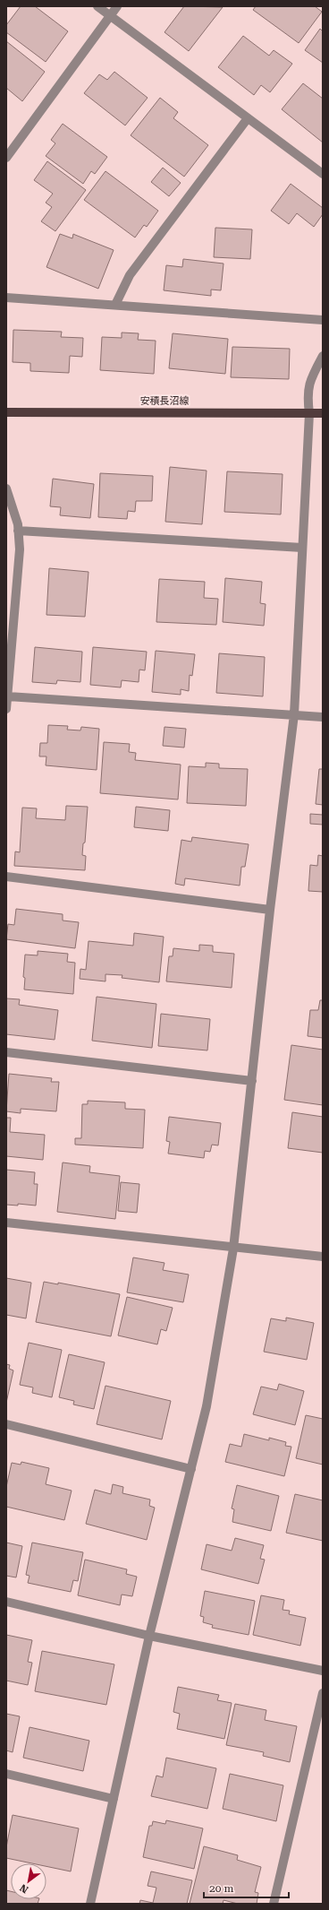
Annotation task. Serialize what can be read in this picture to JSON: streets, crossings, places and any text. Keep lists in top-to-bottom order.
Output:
{
  "streets": {
    "main road": ["安積長沼線"]
  },
  "scale_bar": "20 m",
  "north": "bottom left"
}
